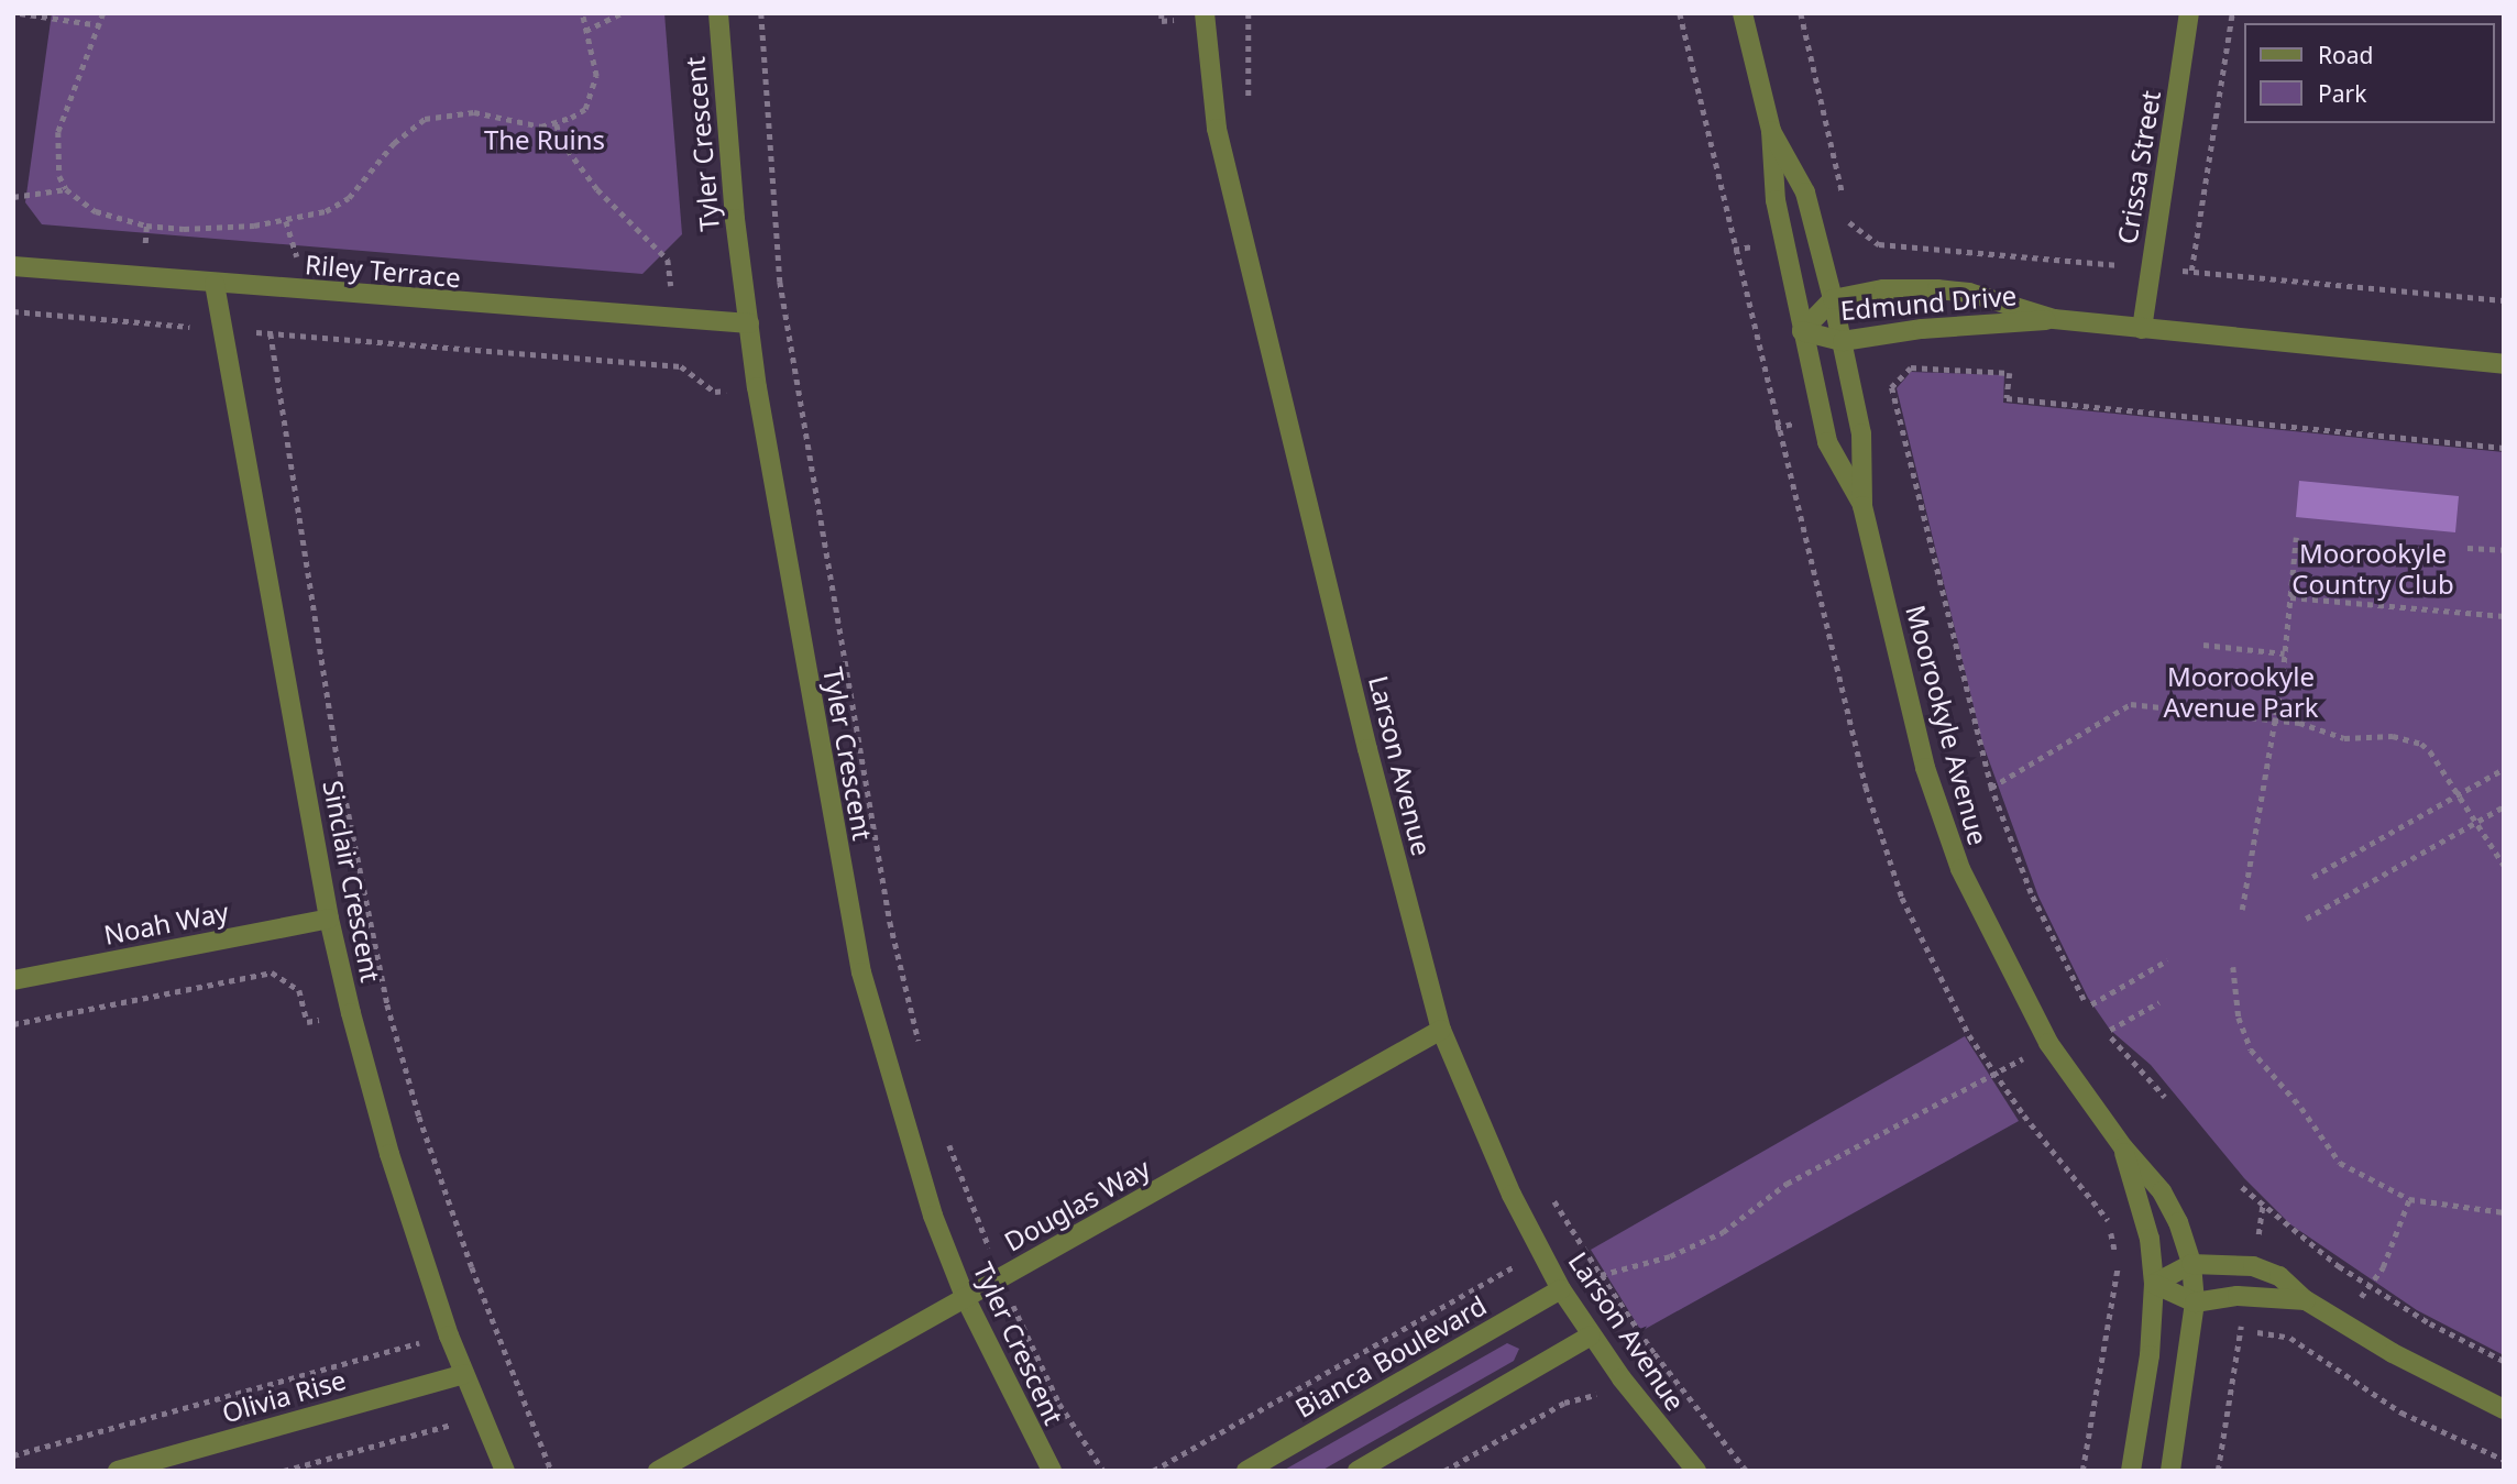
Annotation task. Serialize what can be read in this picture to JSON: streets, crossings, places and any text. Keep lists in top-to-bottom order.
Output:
{
  "streets": {
    "street": [
      "Tyler Crescent",
      "Crissa Street",
      "Riley Terrace",
      "Edmund Drive",
      "Moorookyle Avenue",
      "Larson Avenue",
      "Sinclair Crescent",
      "Noah Way",
      "Douglas Way",
      "Bianca Boulevard",
      "Olivia Rise"
    ]
  },
  "crossings": [
    ["Tyler Crescent", "Riley Terrace"],
    ["Tyler Crescent", "Douglas Way"],
    ["Crissa Street", "Edmund Drive"],
    ["Riley Terrace", "Sinclair Crescent"],
    ["Edmund Drive", "Moorookyle Avenue"],
    ["Larson Avenue", "Douglas Way"],
    ["Larson Avenue", "Bianca Boulevard"],
    ["Sinclair Crescent", "Noah Way"],
    ["Sinclair Crescent", "Olivia Rise"]
  ],
  "parks": ["The Ruins", "Moorookyle Country Club", "Moorookyle Avenue Park"],
  "legend": ["Road", "Park"]
}
